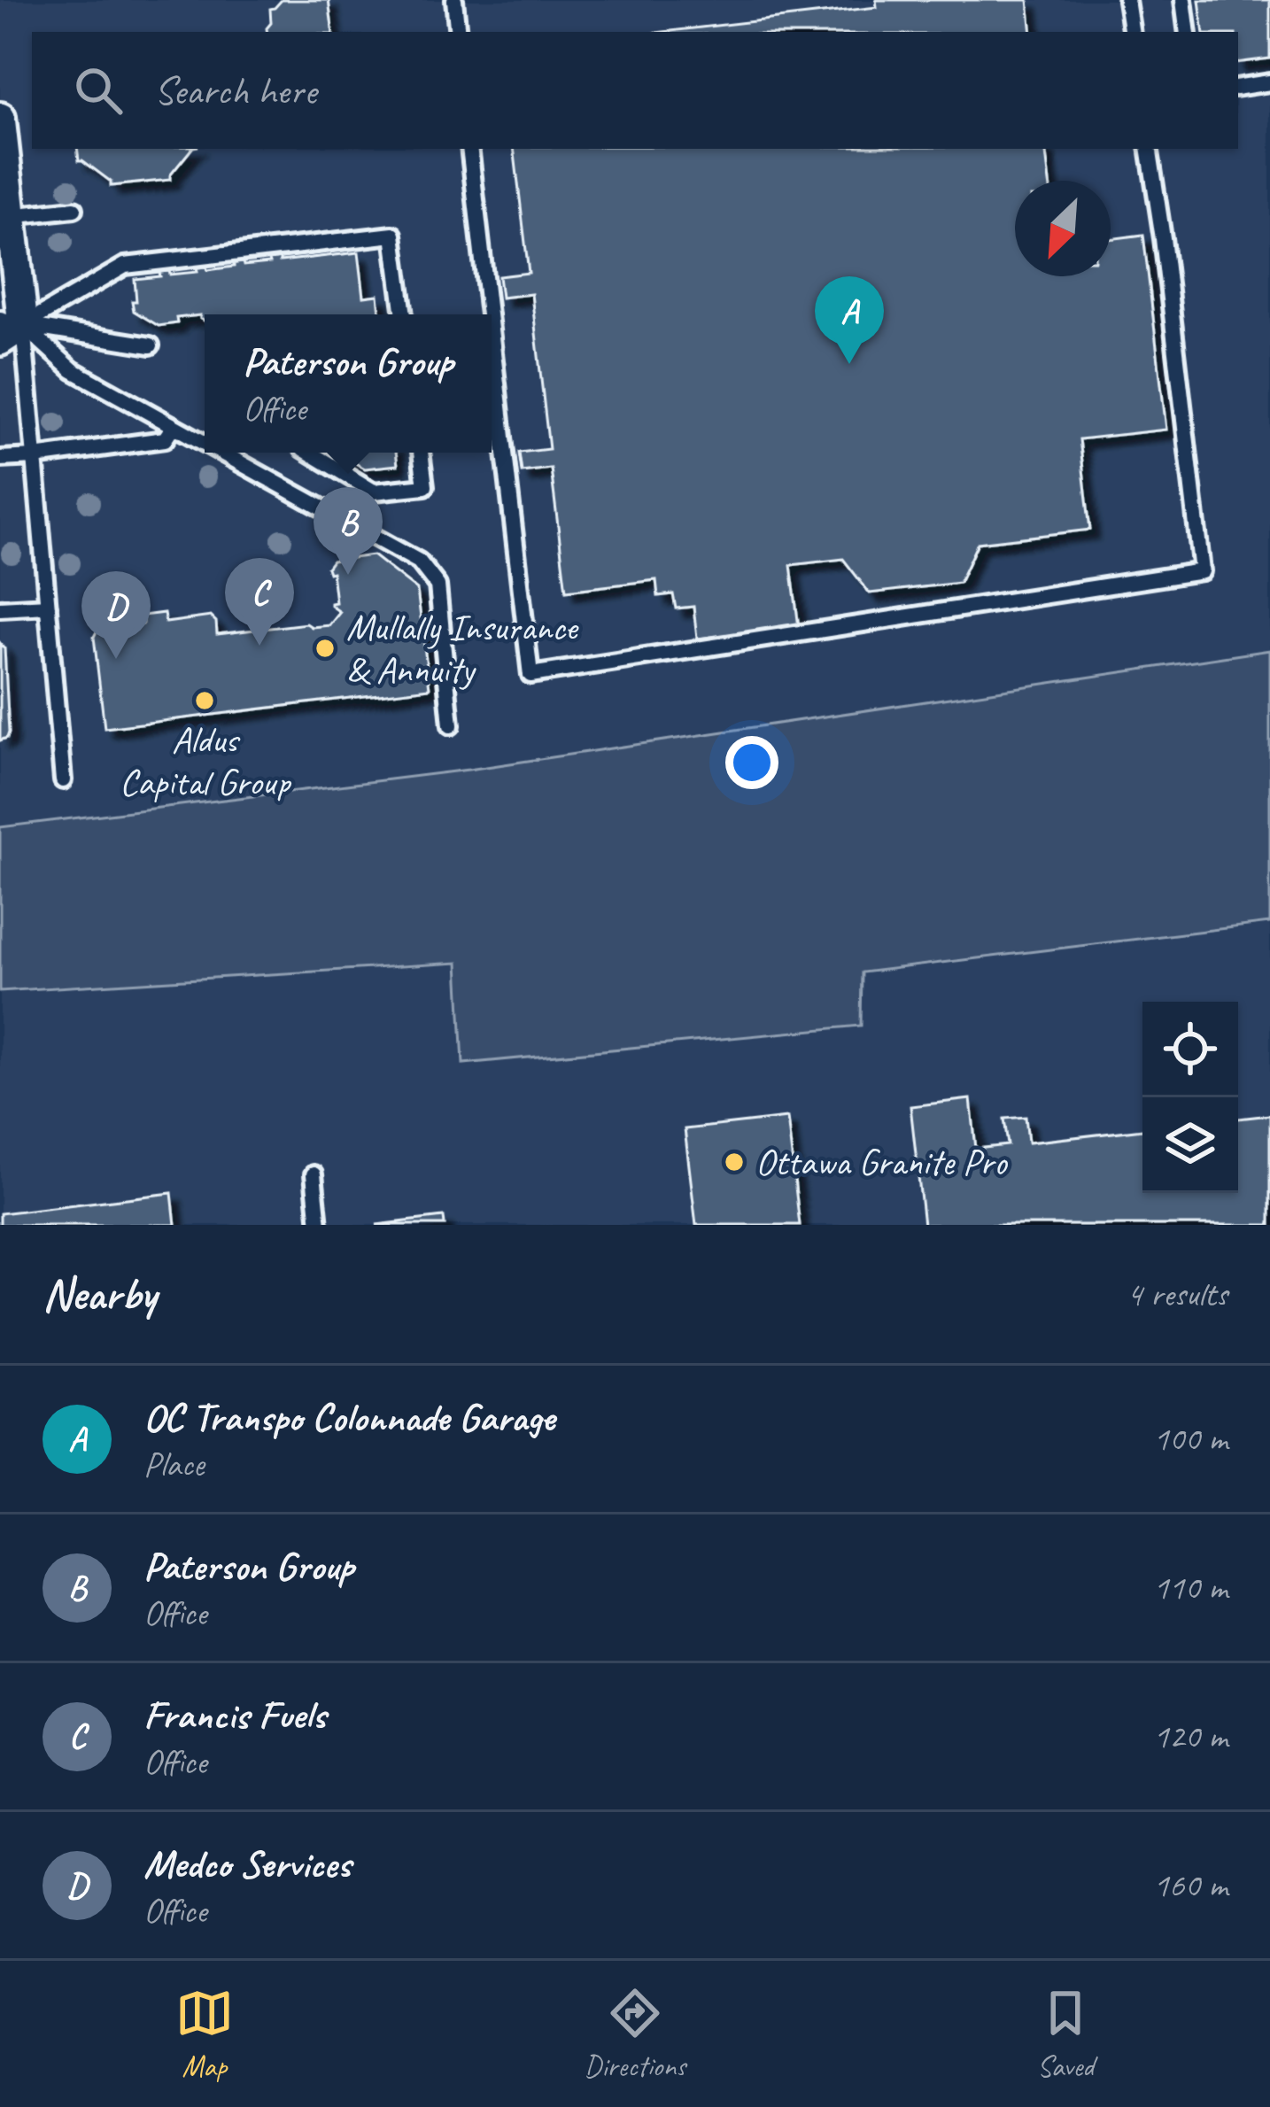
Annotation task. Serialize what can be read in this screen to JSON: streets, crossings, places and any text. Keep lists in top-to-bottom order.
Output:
{
  "places": ["Mullally Insurance & Annuity", "Aldus Capital Group", "Ottawa Granite Pro"],
  "north": "bottom left",
  "page": {
    "search": "Search here",
    "pins": [
      "A",
      "B",
      "C",
      "D"
    ],
    "popup": ["Paterson Group", "Office"],
    "heading": ["Nearby", "4 results"],
    "list": [
      {
        "mark": "A",
        "name": "OC Transpo Colonnade Garage",
        "note": "Place",
        "value": "100 m"
      },
      {
        "mark": "B",
        "name": "Paterson Group",
        "note": "Office",
        "value": "110 m"
      },
      {
        "mark": "C",
        "name": "Francis Fuels",
        "note": "Office",
        "value": "120 m"
      },
      {
        "mark": "D",
        "name": "Medco Services",
        "note": "Office",
        "value": "160 m"
      }
    ],
    "nav": ["Map", "Directions", "Saved"]
  }
}
